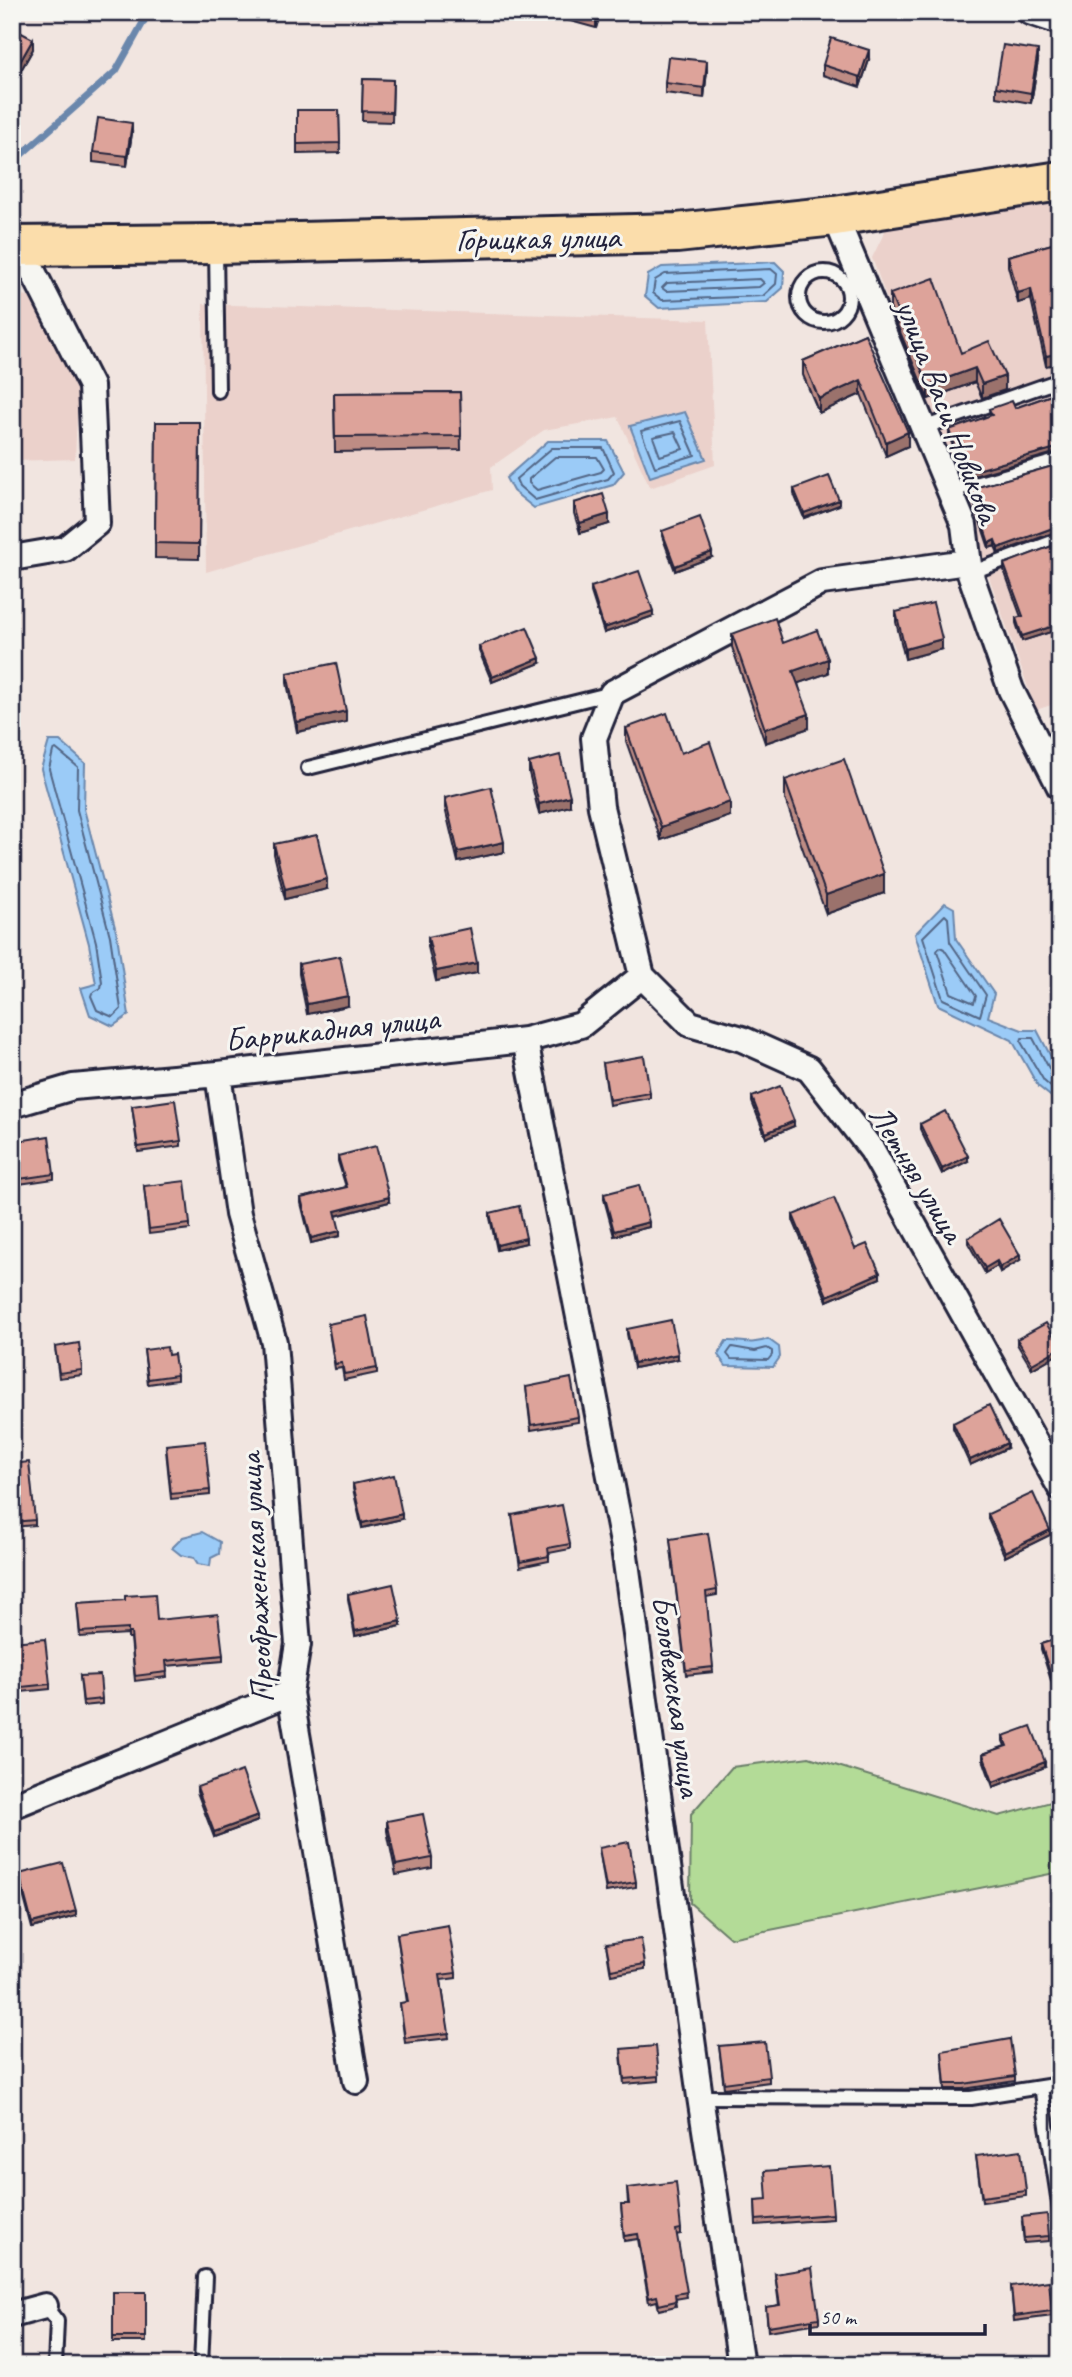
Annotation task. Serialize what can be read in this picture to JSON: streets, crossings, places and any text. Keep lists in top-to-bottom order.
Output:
{
  "streets": {
    "main road": ["Горицкая улица"],
    "street": [
      "улица Васи Новикова",
      "Баррикадная улица",
      "Летняя улица",
      "Преображенская улица",
      "Беловежская улица"
    ]
  },
  "crossings": [
    ["Горицкая улица", "улица Васи Новикова"],
    ["Баррикадная улица", "Летняя улица"],
    ["Баррикадная улица", "Преображенская улица"],
    ["Баррикадная улица", "Беловежская улица"]
  ],
  "scale_bar": "50 m"
}
